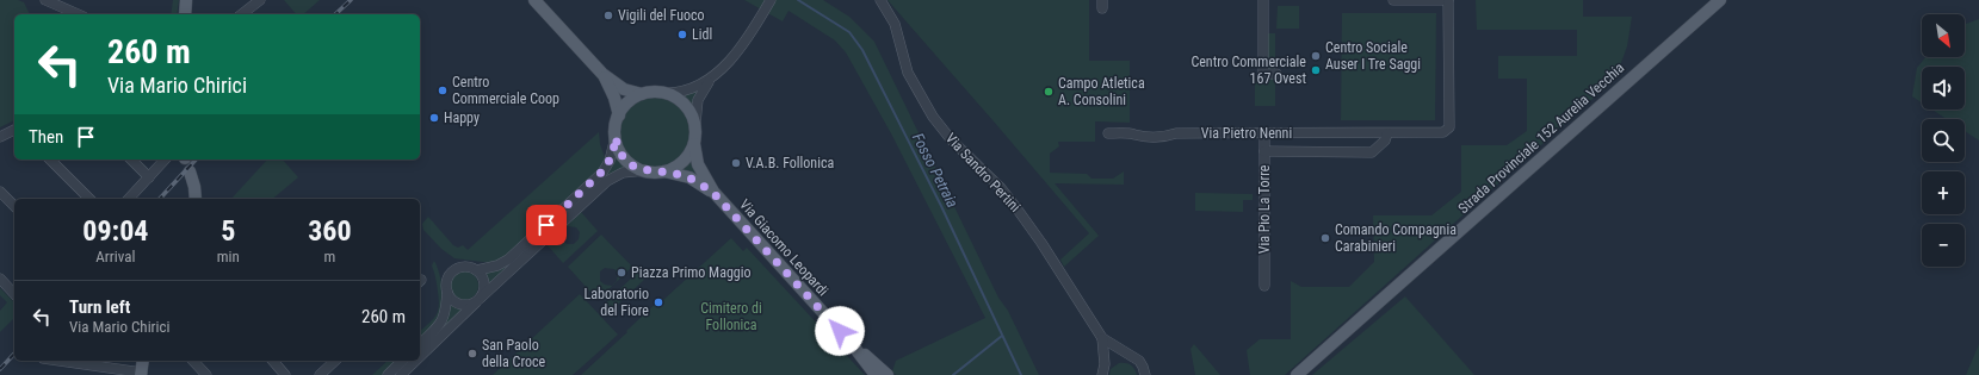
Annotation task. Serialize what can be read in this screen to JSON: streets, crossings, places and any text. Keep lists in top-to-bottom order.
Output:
{
  "streets": {
    "main road": ["Strada Provinciale 152 Aurelia Vecchia", "Via Giacomo Leopardi"],
    "street": ["Via Pietro Nenni", "Via Sandro Pertini", "Via Pio La Torre"]
  },
  "crossings": [
    ["Via Pietro Nenni", "Via Pio La Torre"]
  ],
  "water": ["Fosso Petraia"],
  "parks": ["Cimitero di Follonica"],
  "places": [
    "Vigili del Fuoco",
    "Lidl",
    "Centro Sociale Auser I Tre Saggi",
    "Centro Commerciale 167 Ovest",
    "Centro Commerciale Coop",
    "Campo Atletica A. Consolini",
    "Happy",
    "V.A.B. Follonica",
    "Comando Compagnia Carabinieri",
    "Piazza Primo Maggio",
    "Laboratorio del Fiore",
    "San Paolo della Croce"
  ],
  "north": "bottom right",
  "page": {
    "map_buttons": ["+", "−"],
    "turn": ["260 m", "Via Mario Chirici"],
    "then": "Then",
    "eta": [
      "09:04",
      "Arrival",
      "5",
      "min",
      "360",
      "m"
    ],
    "list": [
      {
        "name": "Turn left",
        "note": "Via Mario Chirici",
        "value": "260 m"
      }
    ]
  }
}
